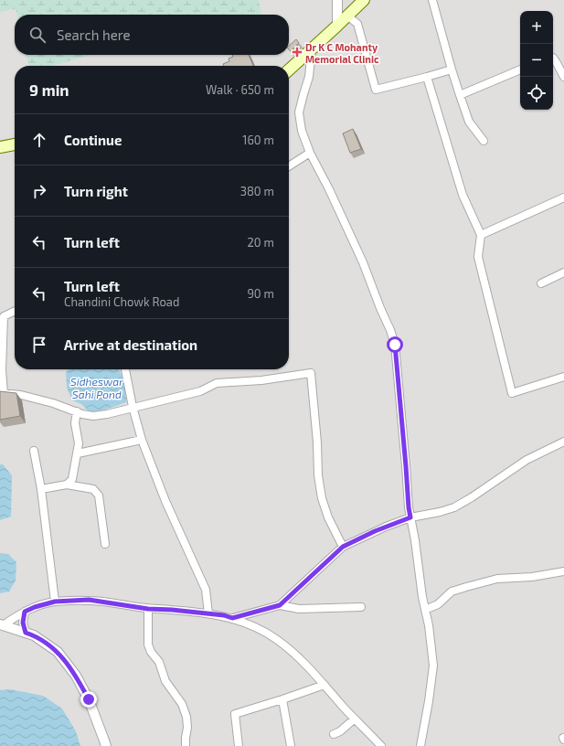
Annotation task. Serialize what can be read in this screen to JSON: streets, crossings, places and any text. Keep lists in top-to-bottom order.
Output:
{
  "water": ["Sidheswar Sahi Pond"],
  "places": {
    "health": ["Dr K C Mohanty Memorial Clinic"]
  },
  "page": {
    "map_buttons": ["+", "−"],
    "search": "Search here",
    "heading": ["9 min", "Walk · 650 m"],
    "list": [
      ["Continue", "160 m"],
      ["Turn right", "380 m"],
      ["Turn left", "20 m"],
      ["Turn left", "Chandini Chowk Road", "90 m"],
      "Arrive at destination"
    ]
  }
}
